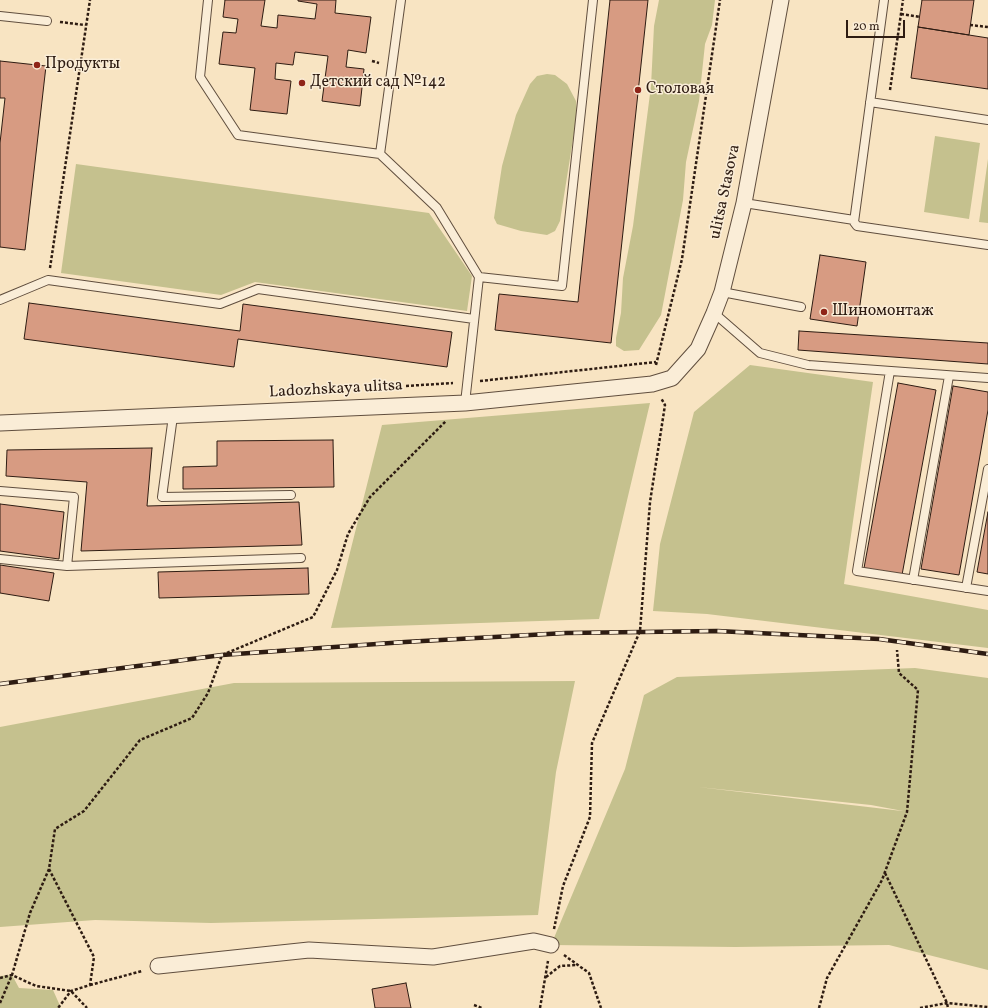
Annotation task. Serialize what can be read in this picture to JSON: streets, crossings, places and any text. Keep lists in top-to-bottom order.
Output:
{
  "streets": {
    "street": ["ulitsa Stasova", "Ladozhskaya ulitsa"]
  },
  "crossings": [
    ["ulitsa Stasova", "Ladozhskaya ulitsa"]
  ],
  "places": [
    "Продукты",
    "Детский сад №142",
    "Столовая",
    "Шиномонтаж"
  ],
  "scale_bar": "20 m"
}
